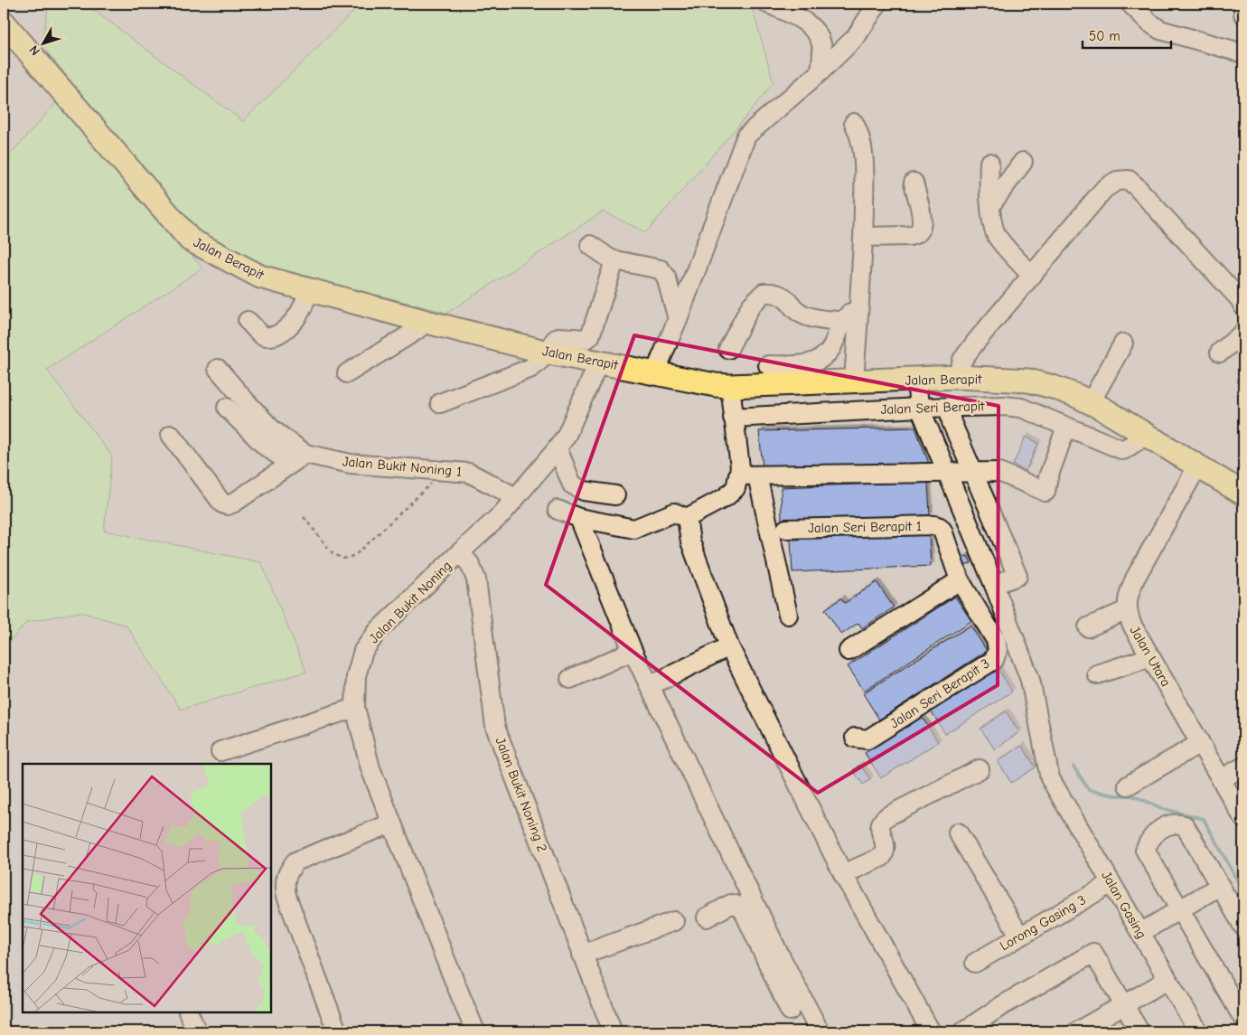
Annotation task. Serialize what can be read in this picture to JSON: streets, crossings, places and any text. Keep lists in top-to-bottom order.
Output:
{
  "streets": {
    "main road": ["Jalan Berapit"],
    "street": [
      "Jalan Seri Berapit",
      "Jalan Bukit Noning 1",
      "Jalan Seri Berapit 1",
      "Jalan Bukit Noning",
      "Jalan Utara",
      "Jalan Seri Berapit 3",
      "Jalan Bukit Noning 2",
      "Jalan Gasing",
      "Lorong Gasing 3"
    ]
  },
  "crossings": [
    ["Jalan Berapit", "Jalan Seri Berapit"],
    ["Jalan Berapit", "Jalan Bukit Noning"],
    ["Jalan Berapit", "Jalan Utara"],
    ["Jalan Berapit", "Jalan Gasing"],
    ["Jalan Seri Berapit", "Jalan Gasing"],
    ["Jalan Bukit Noning 1", "Jalan Bukit Noning"],
    ["Jalan Seri Berapit 1", "Jalan Seri Berapit 3"],
    ["Jalan Bukit Noning", "Jalan Bukit Noning 2"],
    ["Jalan Gasing", "Lorong Gasing 3"]
  ],
  "scale_bar": "50 m",
  "north": "bottom left"
}
